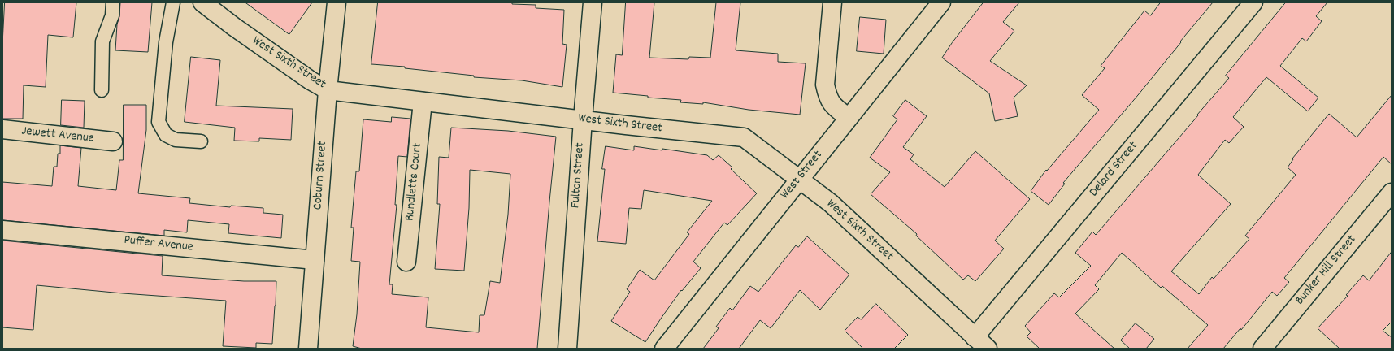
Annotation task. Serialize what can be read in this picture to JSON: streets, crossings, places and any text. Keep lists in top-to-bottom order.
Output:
{
  "streets": {
    "street": [
      "West Sixth Street",
      "Jewett Avenue",
      "Delard Street",
      "Coburn Street",
      "Fulton Street",
      "West Street",
      "Rundletts Court",
      "Puffer Avenue",
      "Bunker Hill Street"
    ]
  },
  "crossings": [
    ["West Sixth Street", "Delard Street"],
    ["West Sixth Street", "Coburn Street"],
    ["West Sixth Street", "Fulton Street"],
    ["West Sixth Street", "West Street"],
    ["West Sixth Street", "Rundletts Court"],
    ["Coburn Street", "Puffer Avenue"]
  ]
}
